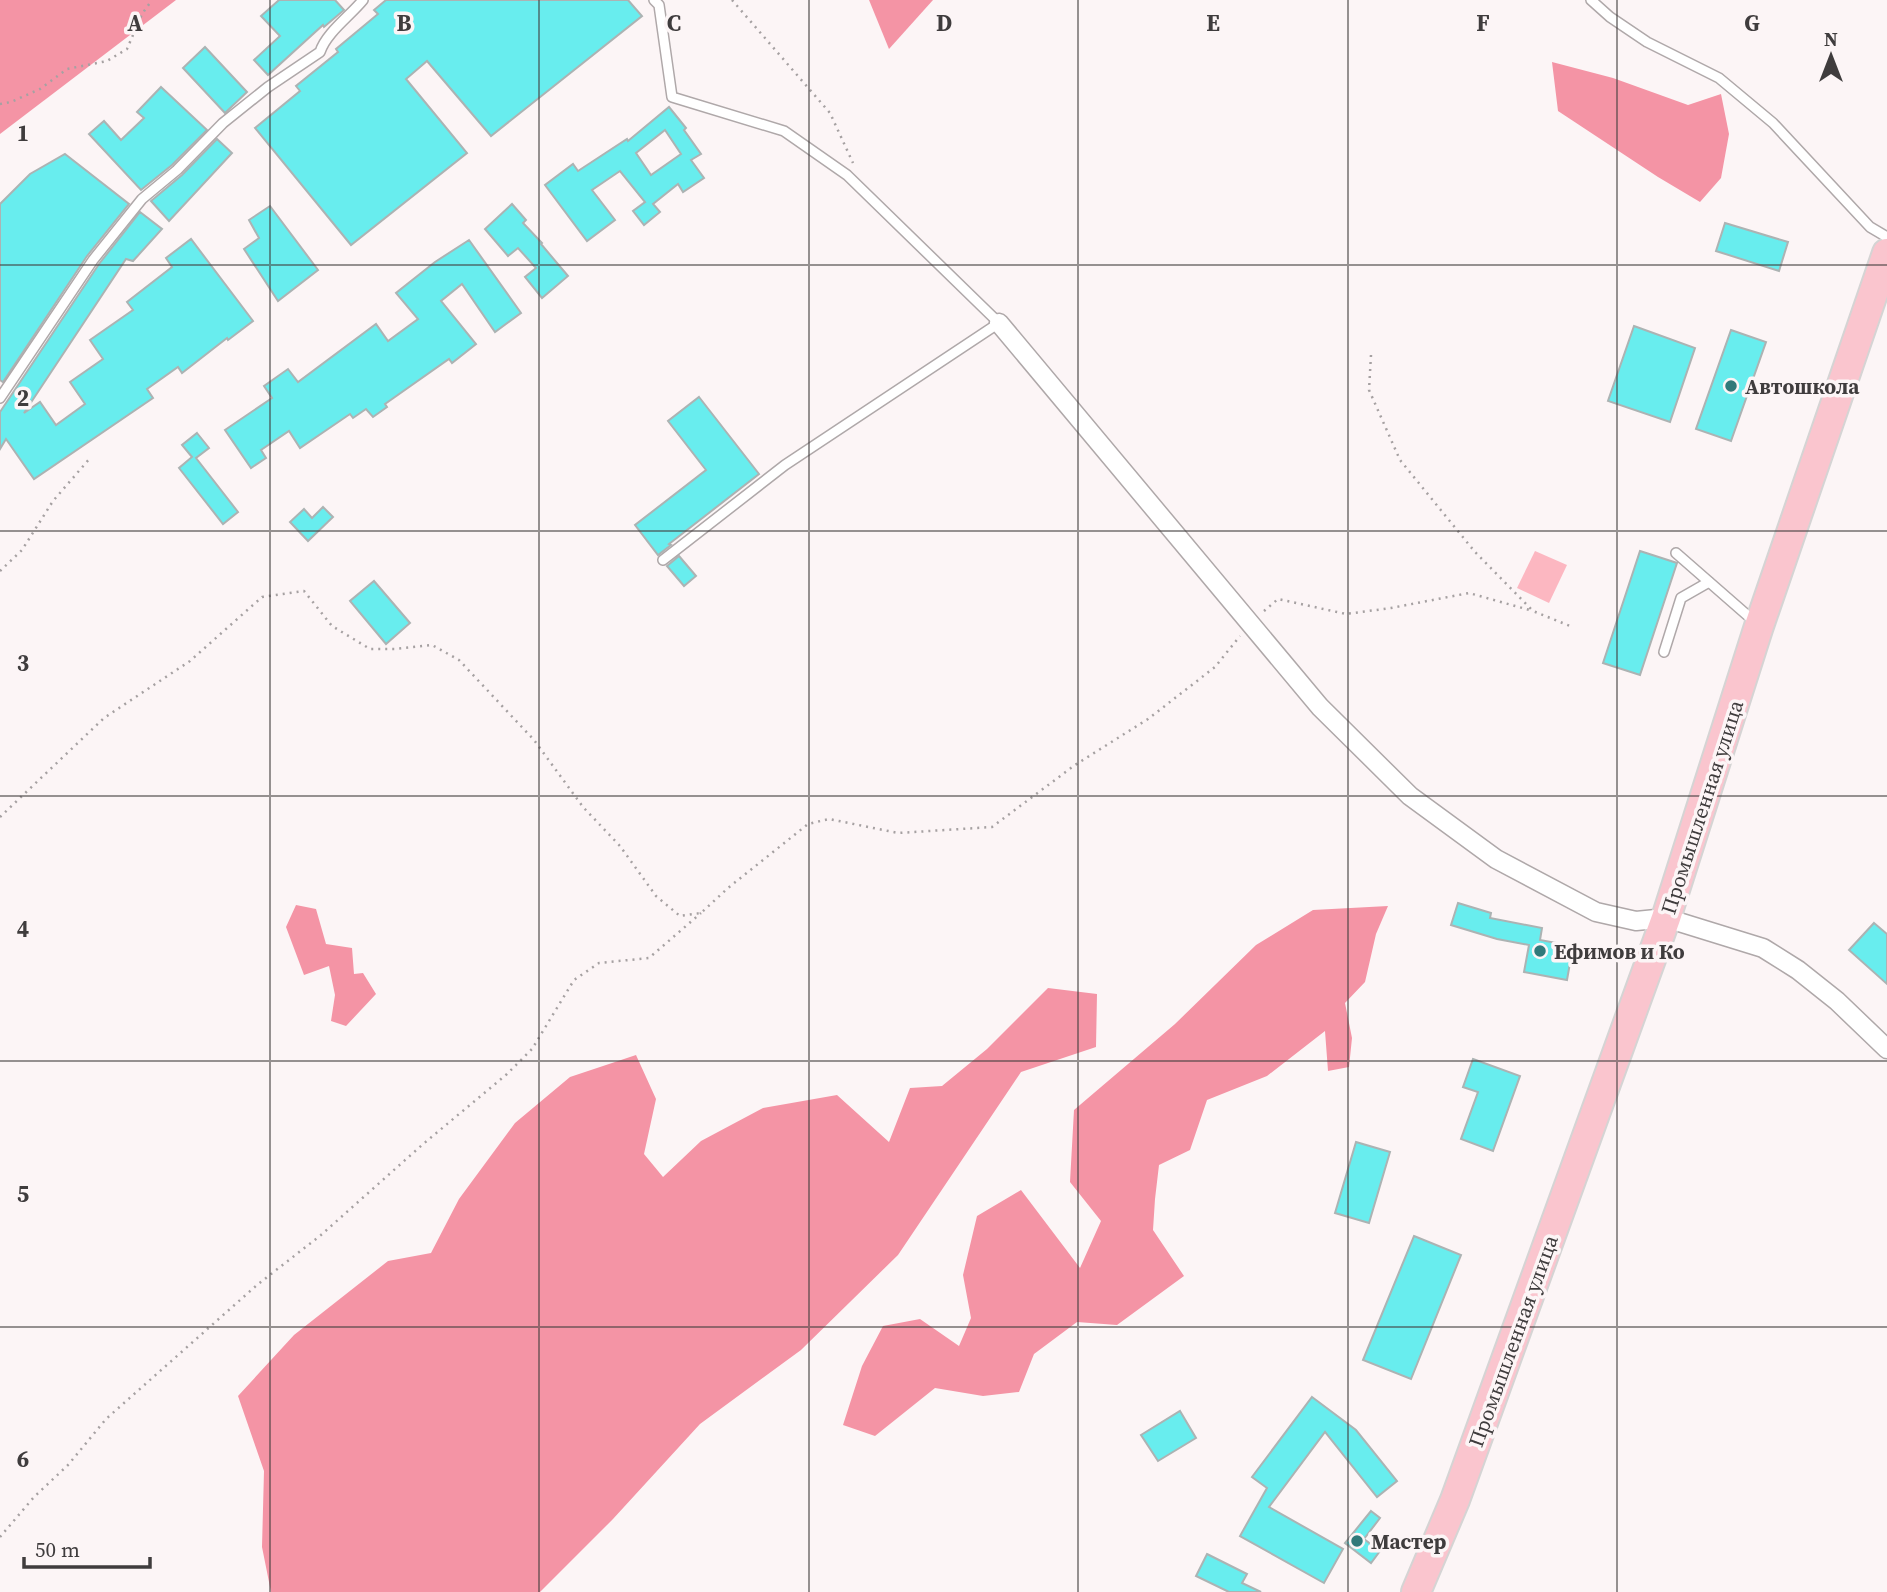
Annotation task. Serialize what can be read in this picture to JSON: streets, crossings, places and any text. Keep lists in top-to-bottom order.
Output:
{
  "streets": {
    "main road": ["Промышленная улица"]
  },
  "places": ["Автошкола", "Ефимов и Ко", "Мастер"],
  "scale_bar": "50 m",
  "north": "top",
  "grid": {
    "columns": [
      "A",
      "B",
      "C",
      "D",
      "E",
      "F",
      "G"
    ],
    "rows": [
      "1",
      "2",
      "3",
      "4",
      "5",
      "6"
    ]
  }
}
